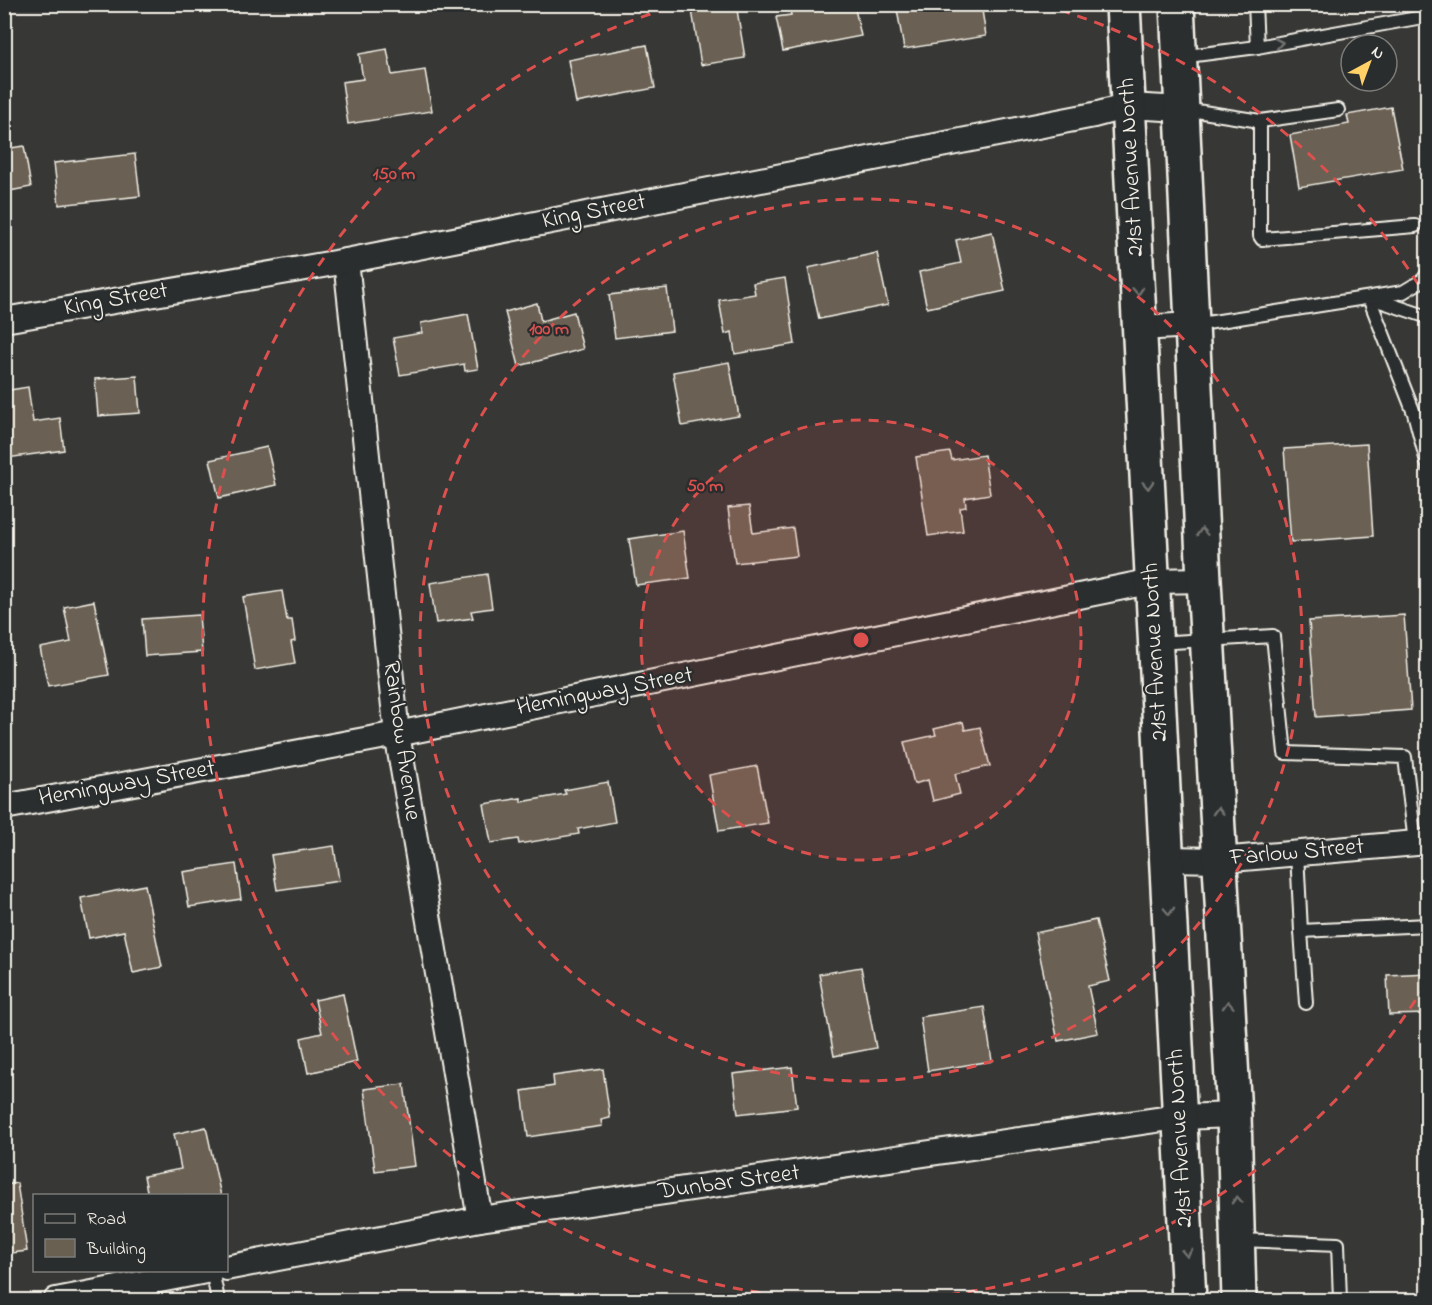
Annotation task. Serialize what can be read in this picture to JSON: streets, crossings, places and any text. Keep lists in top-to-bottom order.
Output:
{
  "streets": {
    "main road": ["21st Avenue North"],
    "street": [
      "King Street",
      "Hemingway Street",
      "Rainbow Avenue",
      "Farlow Street",
      "Dunbar Street"
    ]
  },
  "crossings": [
    ["21st Avenue North", "King Street"],
    ["21st Avenue North", "Hemingway Street"],
    ["21st Avenue North", "Farlow Street"],
    ["21st Avenue North", "Dunbar Street"],
    ["King Street", "Rainbow Avenue"],
    ["Hemingway Street", "Rainbow Avenue"],
    ["Rainbow Avenue", "Dunbar Street"]
  ],
  "legend": ["Road", "Building"],
  "north": "top right",
  "rings": ["150 m", "100 m", "50 m"]
}
